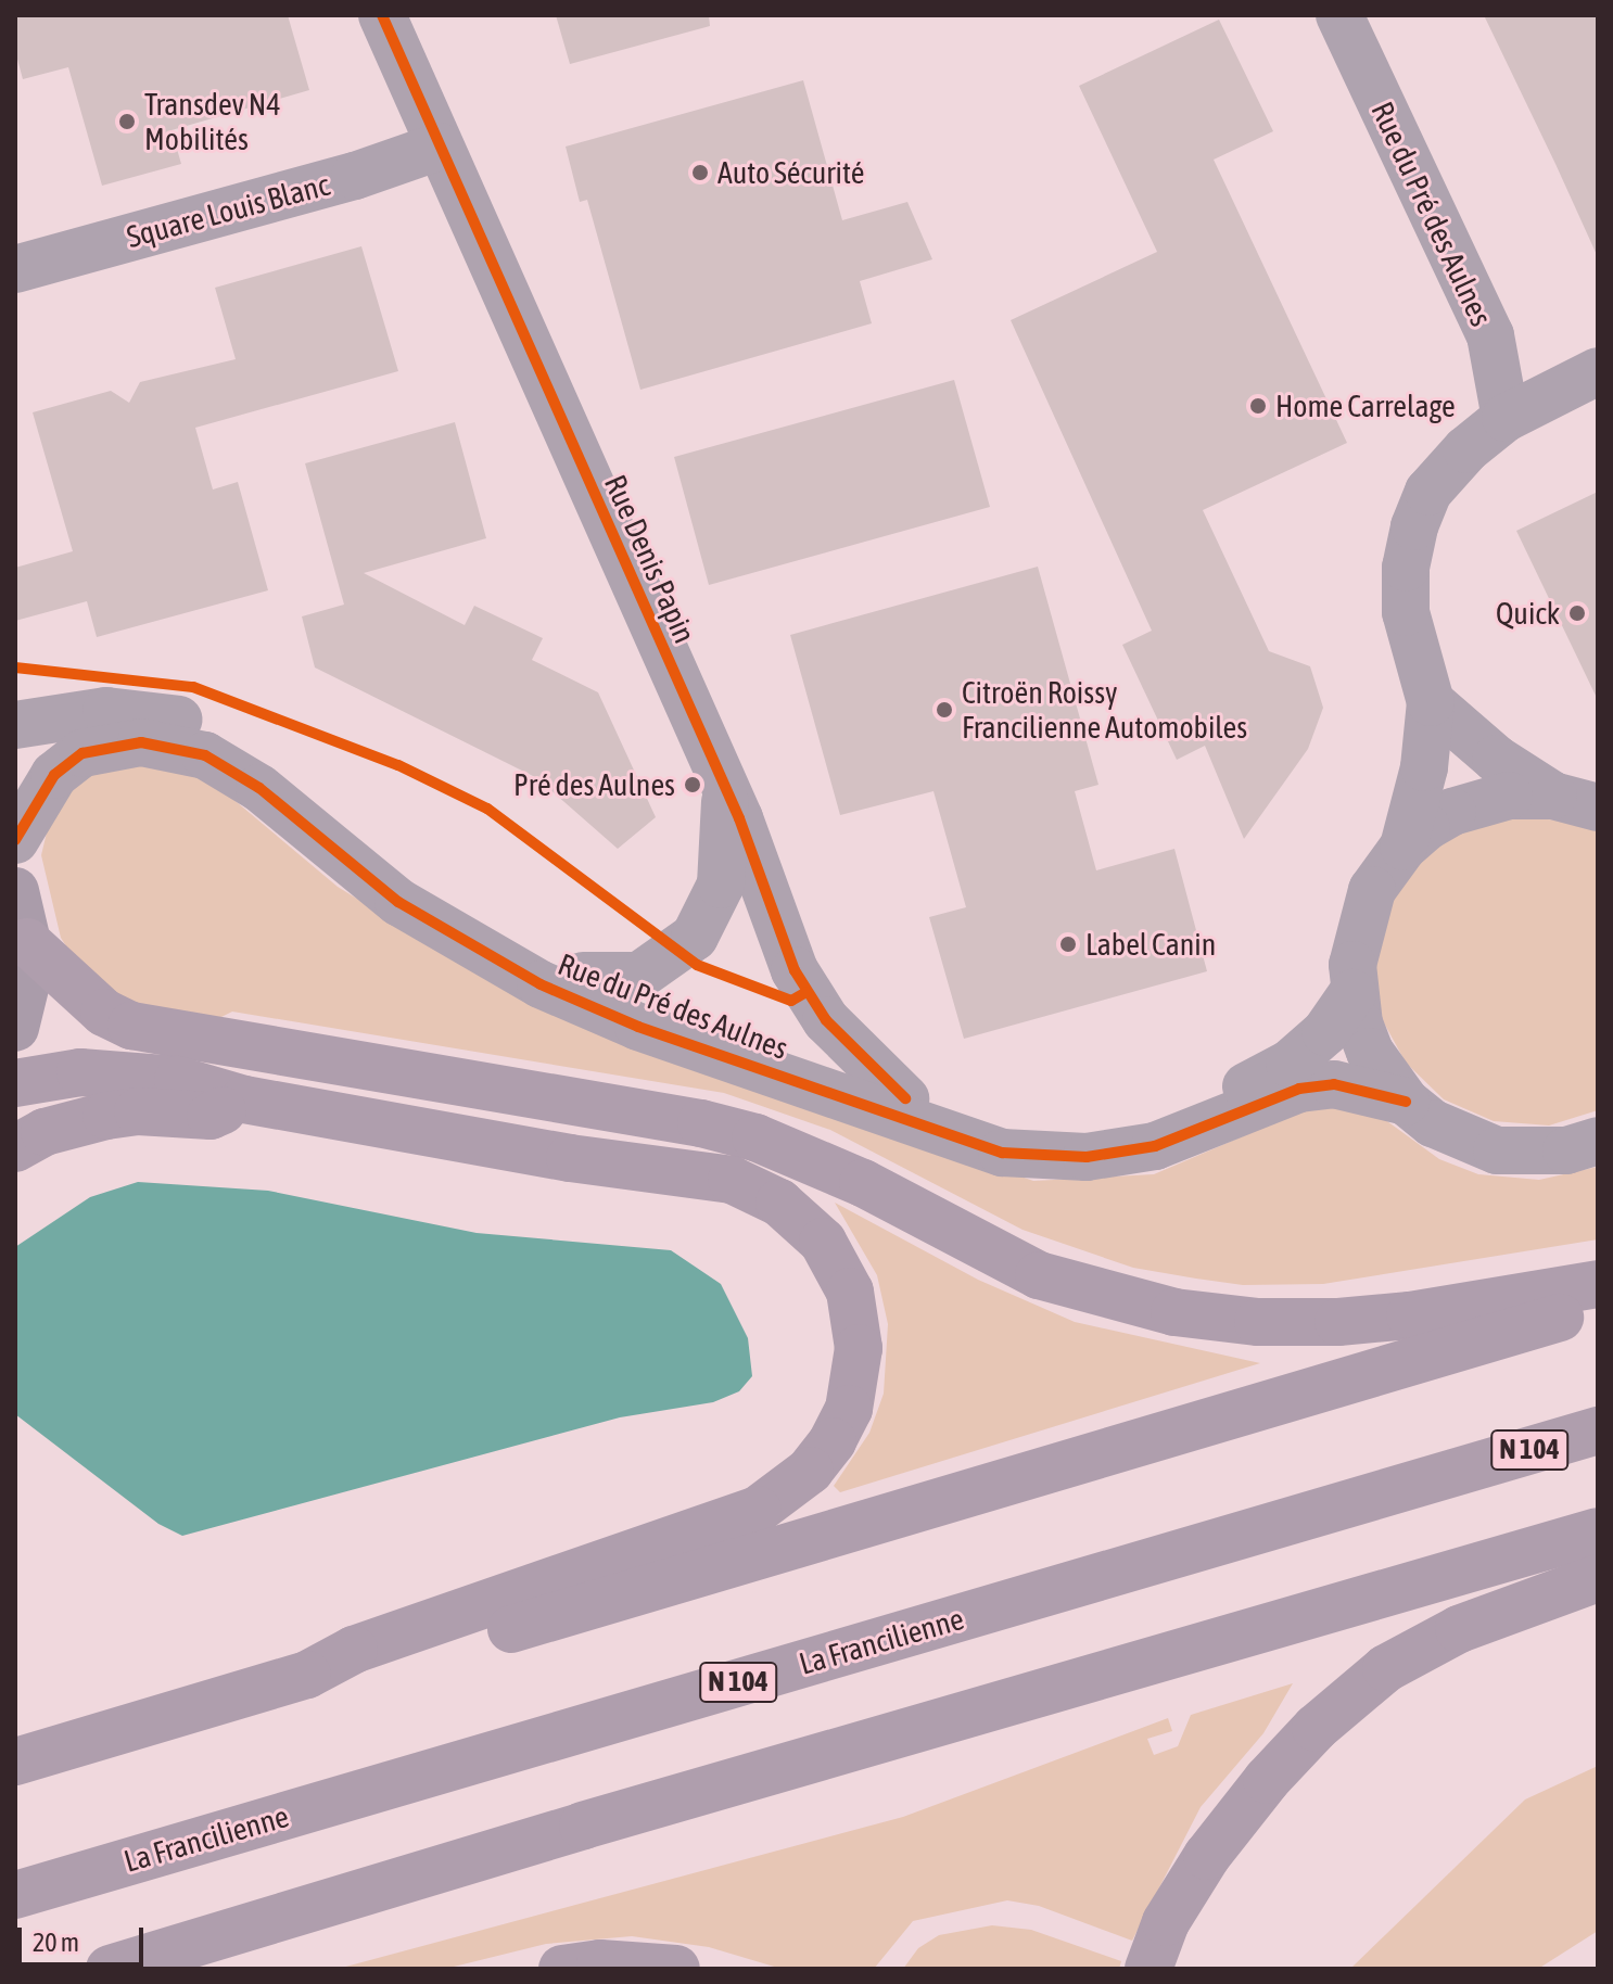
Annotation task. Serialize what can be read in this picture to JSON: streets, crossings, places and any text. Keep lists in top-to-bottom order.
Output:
{
  "streets": {
    "highway": ["N 104", "La Francilienne"],
    "street": ["Square Louis Blanc", "Rue du Pré des Aulnes", "Rue Denis Papin"]
  },
  "crossings": [
    ["Square Louis Blanc", "Rue Denis Papin"],
    ["Rue du Pré des Aulnes", "Rue Denis Papin"]
  ],
  "places": [
    "Transdev N4 Mobilités",
    "Auto Sécurité",
    "Home Carrelage",
    "Quick",
    "Citroën Roissy Francilienne Automobiles",
    "Pré des Aulnes",
    "Label Canin"
  ],
  "scale_bar": "20 m"
}
